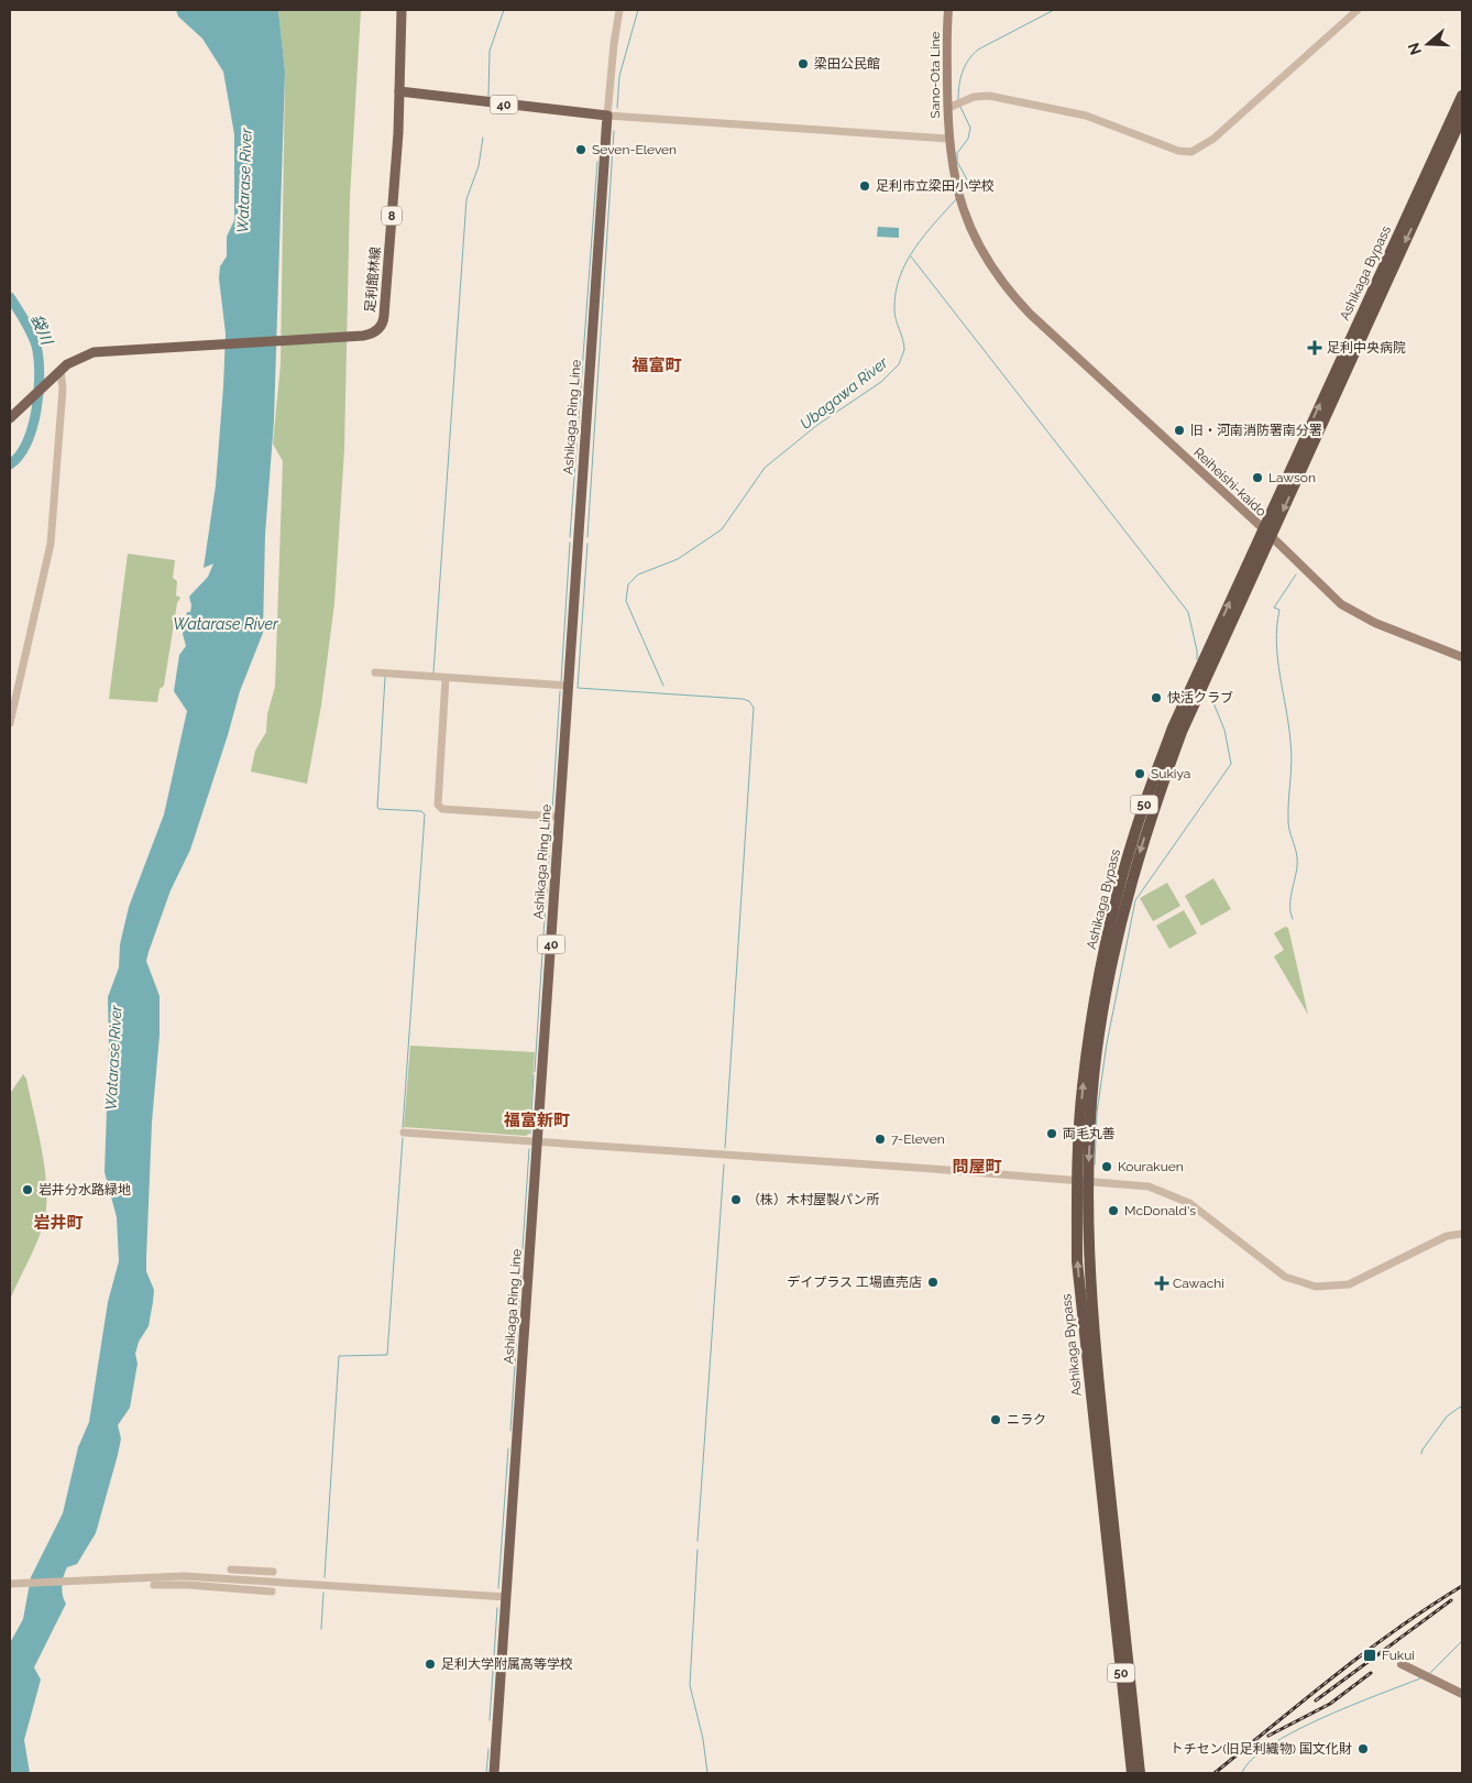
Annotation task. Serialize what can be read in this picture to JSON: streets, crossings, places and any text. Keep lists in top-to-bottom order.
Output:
{
  "streets": {
    "highway": ["Ashikaga Bypass", "50"],
    "main road": [
      "Sano-Ota Line",
      "40",
      "8",
      "足利館林線",
      "Ashikaga Ring Line",
      "Reiheishi-kaido"
    ]
  },
  "crossings": [
    ["Sano-Ota Line", "Reiheishi-kaido"],
    ["40", "足利館林線"],
    ["40", "Ashikaga Ring Line"],
    ["8", "足利館林線"],
    ["Ashikaga Bypass", "Reiheishi-kaido"]
  ],
  "districts": [
    "福富町",
    "福富新町",
    "問屋町",
    "岩井町"
  ],
  "water": ["Watarase River", "袋川", "Ubagawa River"],
  "places": {
    "other": [
      "梁田公民館",
      "Seven-Eleven",
      "足利市立梁田小学校",
      "旧・河南消防署南分署",
      "Lawson",
      "快活クラブ",
      "Sukiya",
      "両毛丸善",
      "7-Eleven",
      "Kourakuen",
      "岩井分水路緑地",
      "（株）木村屋製パン所",
      "McDonald's",
      "デイプラス 工場直売店",
      "ニラク",
      "足利大学附属高等学校",
      "トチセン(旧足利織物) 国文化財"
    ],
    "health": ["足利中央病院", "Cawachi"],
    "transit": ["Fukui"]
  },
  "north": "left"
}
